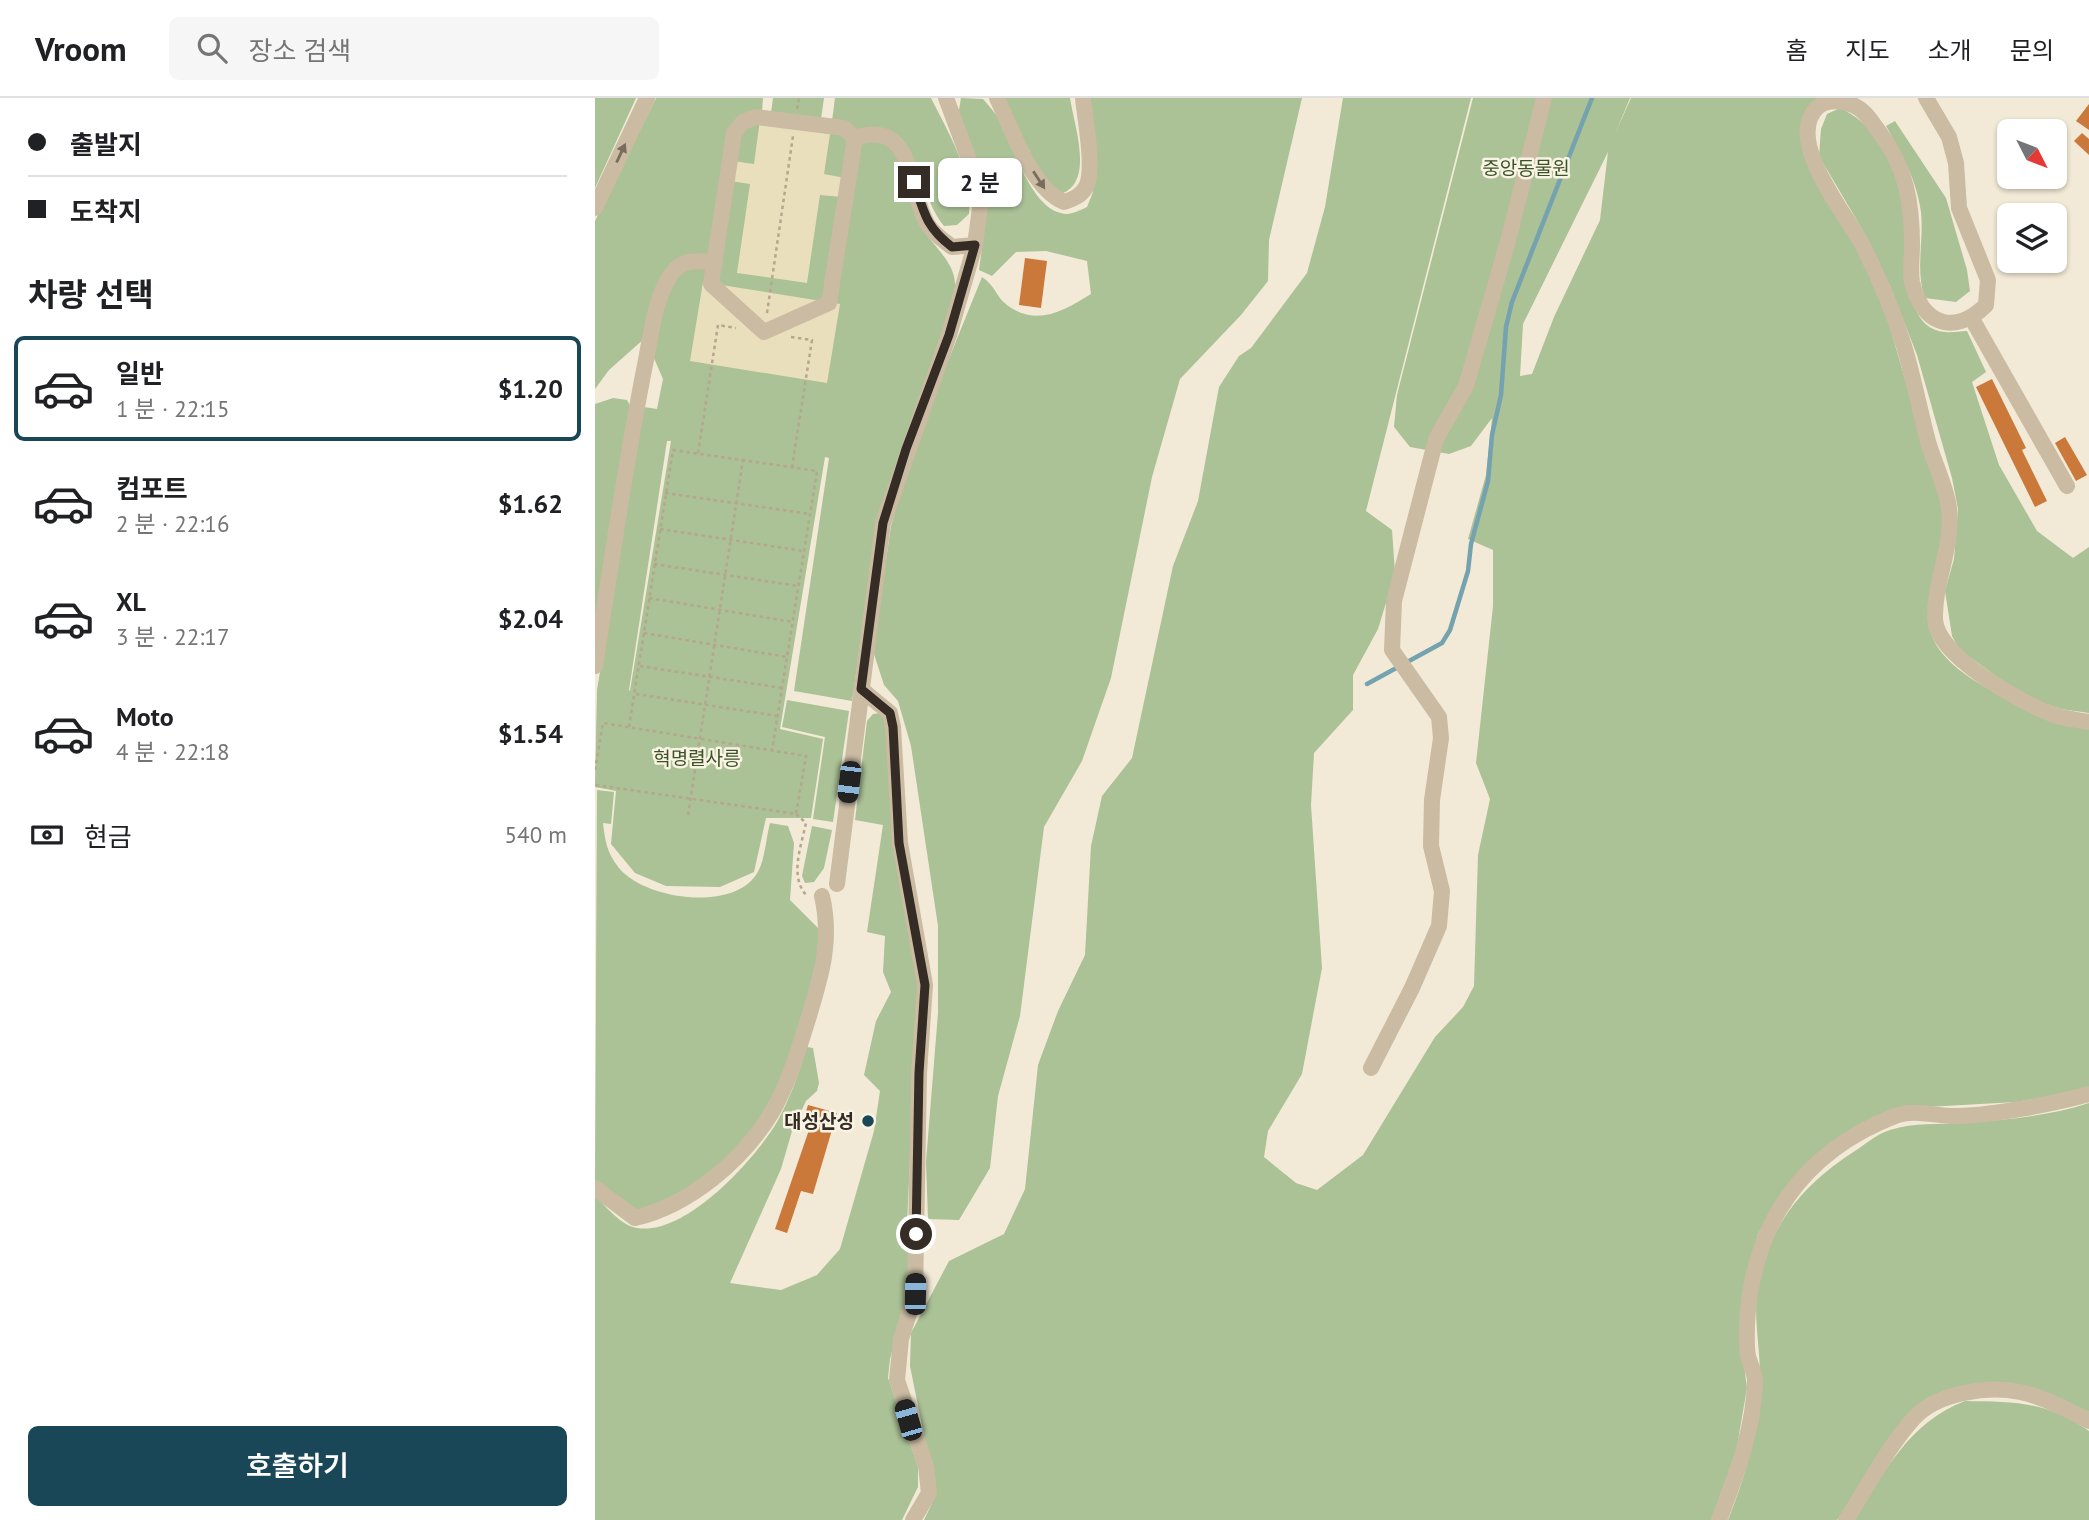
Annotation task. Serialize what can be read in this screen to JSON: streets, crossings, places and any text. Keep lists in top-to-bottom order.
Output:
{
  "parks": ["중앙동물원", "혁명렬사릉"],
  "places": ["대성산성"],
  "north": "bottom right",
  "page": {
    "header": "Vroom",
    "search": "장소 검색",
    "nav": [
      "홈",
      "지도",
      "소개",
      "문의"
    ],
    "banner": ["출발지", "도착지"],
    "bubble": "2 분",
    "heading": "차량 선택",
    "list": [
      {
        "name": "일반",
        "note": "1 분 · 22:15",
        "value": "$1.20"
      },
      {
        "name": "컴포트",
        "note": "2 분 · 22:16",
        "value": "$1.62"
      },
      {
        "name": "XL",
        "note": "3 분 · 22:17",
        "value": "$2.04"
      },
      {
        "name": "Moto",
        "note": "4 분 · 22:18",
        "value": "$1.54"
      }
    ],
    "pay": ["현금", "540 m"],
    "buttons": "호출하기"
  }
}
